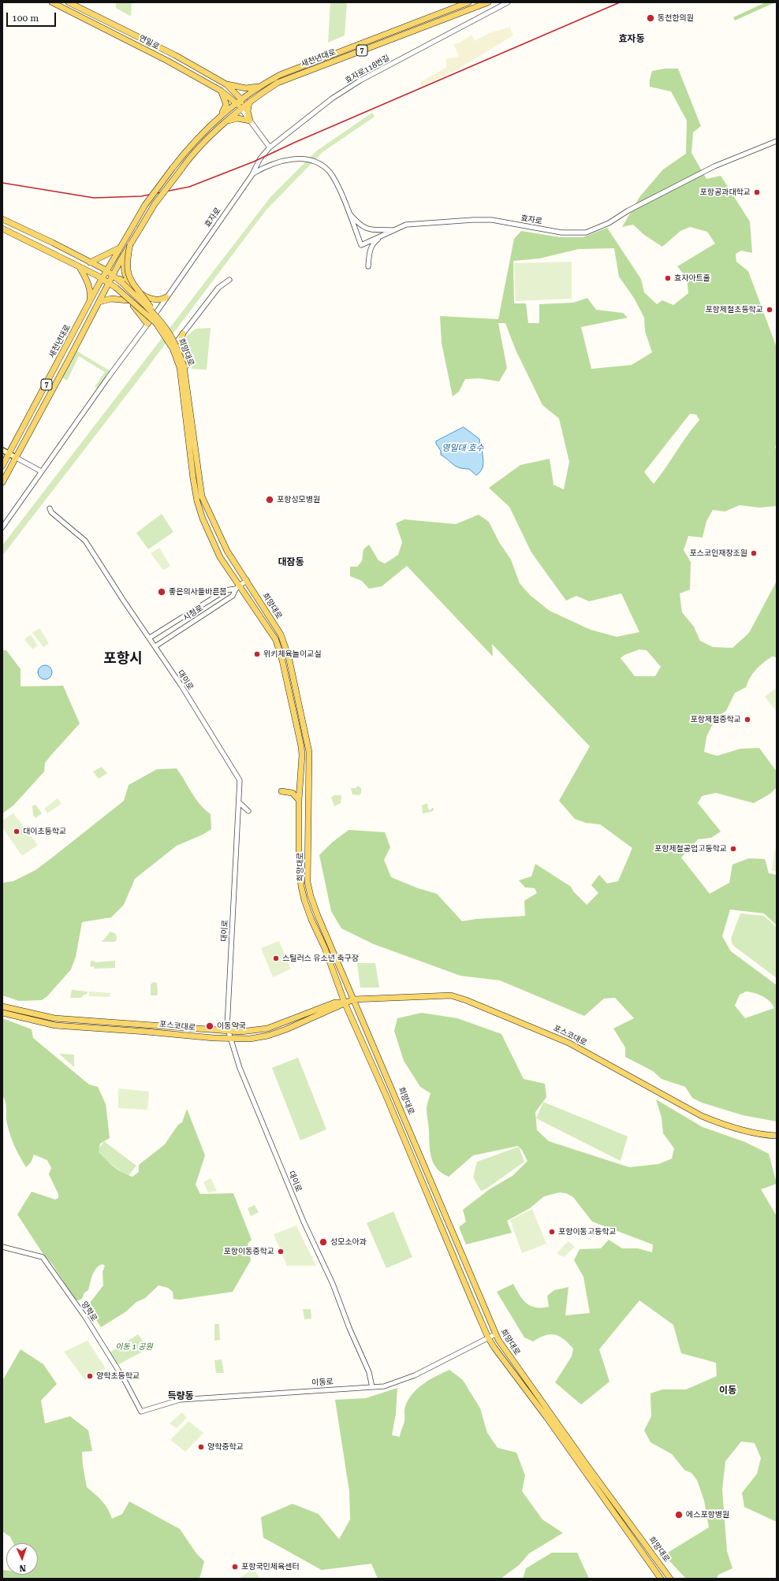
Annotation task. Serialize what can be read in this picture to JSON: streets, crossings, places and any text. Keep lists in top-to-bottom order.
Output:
{
  "streets": {
    "main road": [
      "연일로",
      "7",
      "새천년대로",
      "희망대로",
      "포스코대로"
    ],
    "street": [
      "효자로118번길",
      "효자로",
      "시청로",
      "대이로",
      "양학로",
      "이동로"
    ]
  },
  "crossings": [
    ["연일로", "새천년대로"],
    ["새천년대로", "희망대로"],
    ["효자로118번길", "효자로"],
    ["효자로", "희망대로"],
    ["희망대로", "시청로"],
    ["희망대로", "포스코대로"],
    ["희망대로", "이동로"],
    ["시청로", "대이로"],
    ["대이로", "포스코대로"],
    ["대이로", "이동로"],
    ["양학로", "이동로"]
  ],
  "districts": [
    "효자동",
    "대잠동",
    "포항시",
    "이동",
    "득량동"
  ],
  "water": ["영일대 호수"],
  "parks": ["이동 1 공원"],
  "places": [
    "동천한의원",
    "포항공과대학교",
    "효자아트홀",
    "포항제철초등학교",
    "포항성모병원",
    "포스코인재창조원",
    "좋은의사들바른몸",
    "위키체육놀이교실",
    "포항제철중학교",
    "대이초등학교",
    "포항제철공업고등학교",
    "스틸러스 유소년 축구장",
    "이동약국",
    "포항이동고등학교",
    "성모소아과",
    "포항이동중학교",
    "양학초등학교",
    "양학중학교",
    "에스포항병원",
    "포항국민체육센터"
  ],
  "scale_bar": "100 m",
  "north": "bottom"
}
